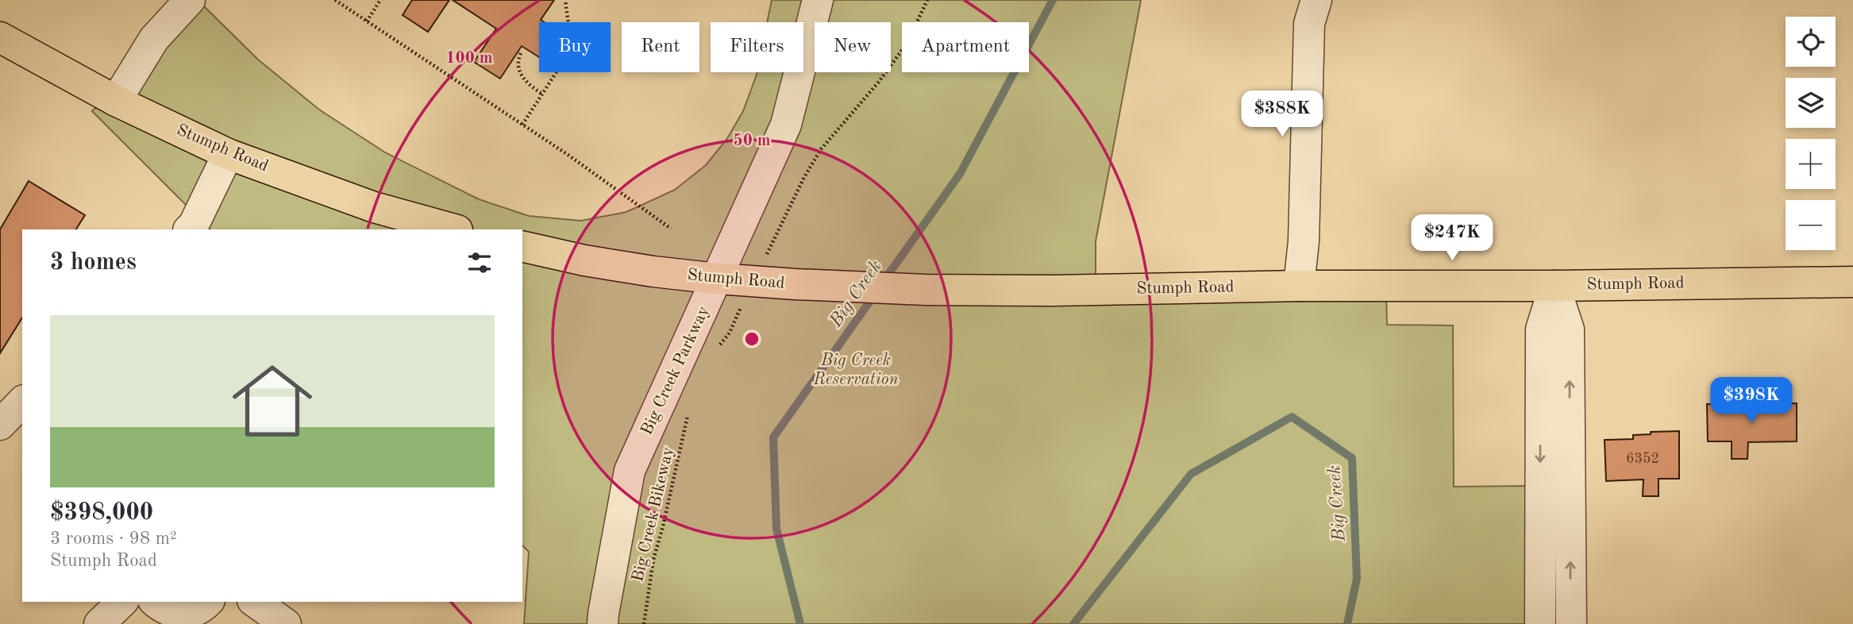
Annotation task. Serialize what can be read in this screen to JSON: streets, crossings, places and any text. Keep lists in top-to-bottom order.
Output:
{
  "streets": {
    "main road": ["Stumph Road"],
    "street": ["Big Creek Parkway"],
    "path": ["Big Creek Bikeway"]
  },
  "crossings": [
    ["Stumph Road", "Big Creek Parkway"]
  ],
  "water": ["Big Creek"],
  "parks": ["Big Creek Reservation"],
  "house_numbers": ["6352"],
  "page": {
    "map_buttons": ["+", "−"],
    "chip": [
      "Buy",
      "Rent",
      "Filters",
      "New",
      "Apartment"
    ],
    "price": ["$388K", "$247K", "$398K"],
    "heading": "3 homes",
    "list": [
      {
        "name": "$398,000",
        "note": "3 rooms · 98 m² · Stumph Road"
      }
    ]
  },
  "rings": ["100 m", "50 m"]
}
